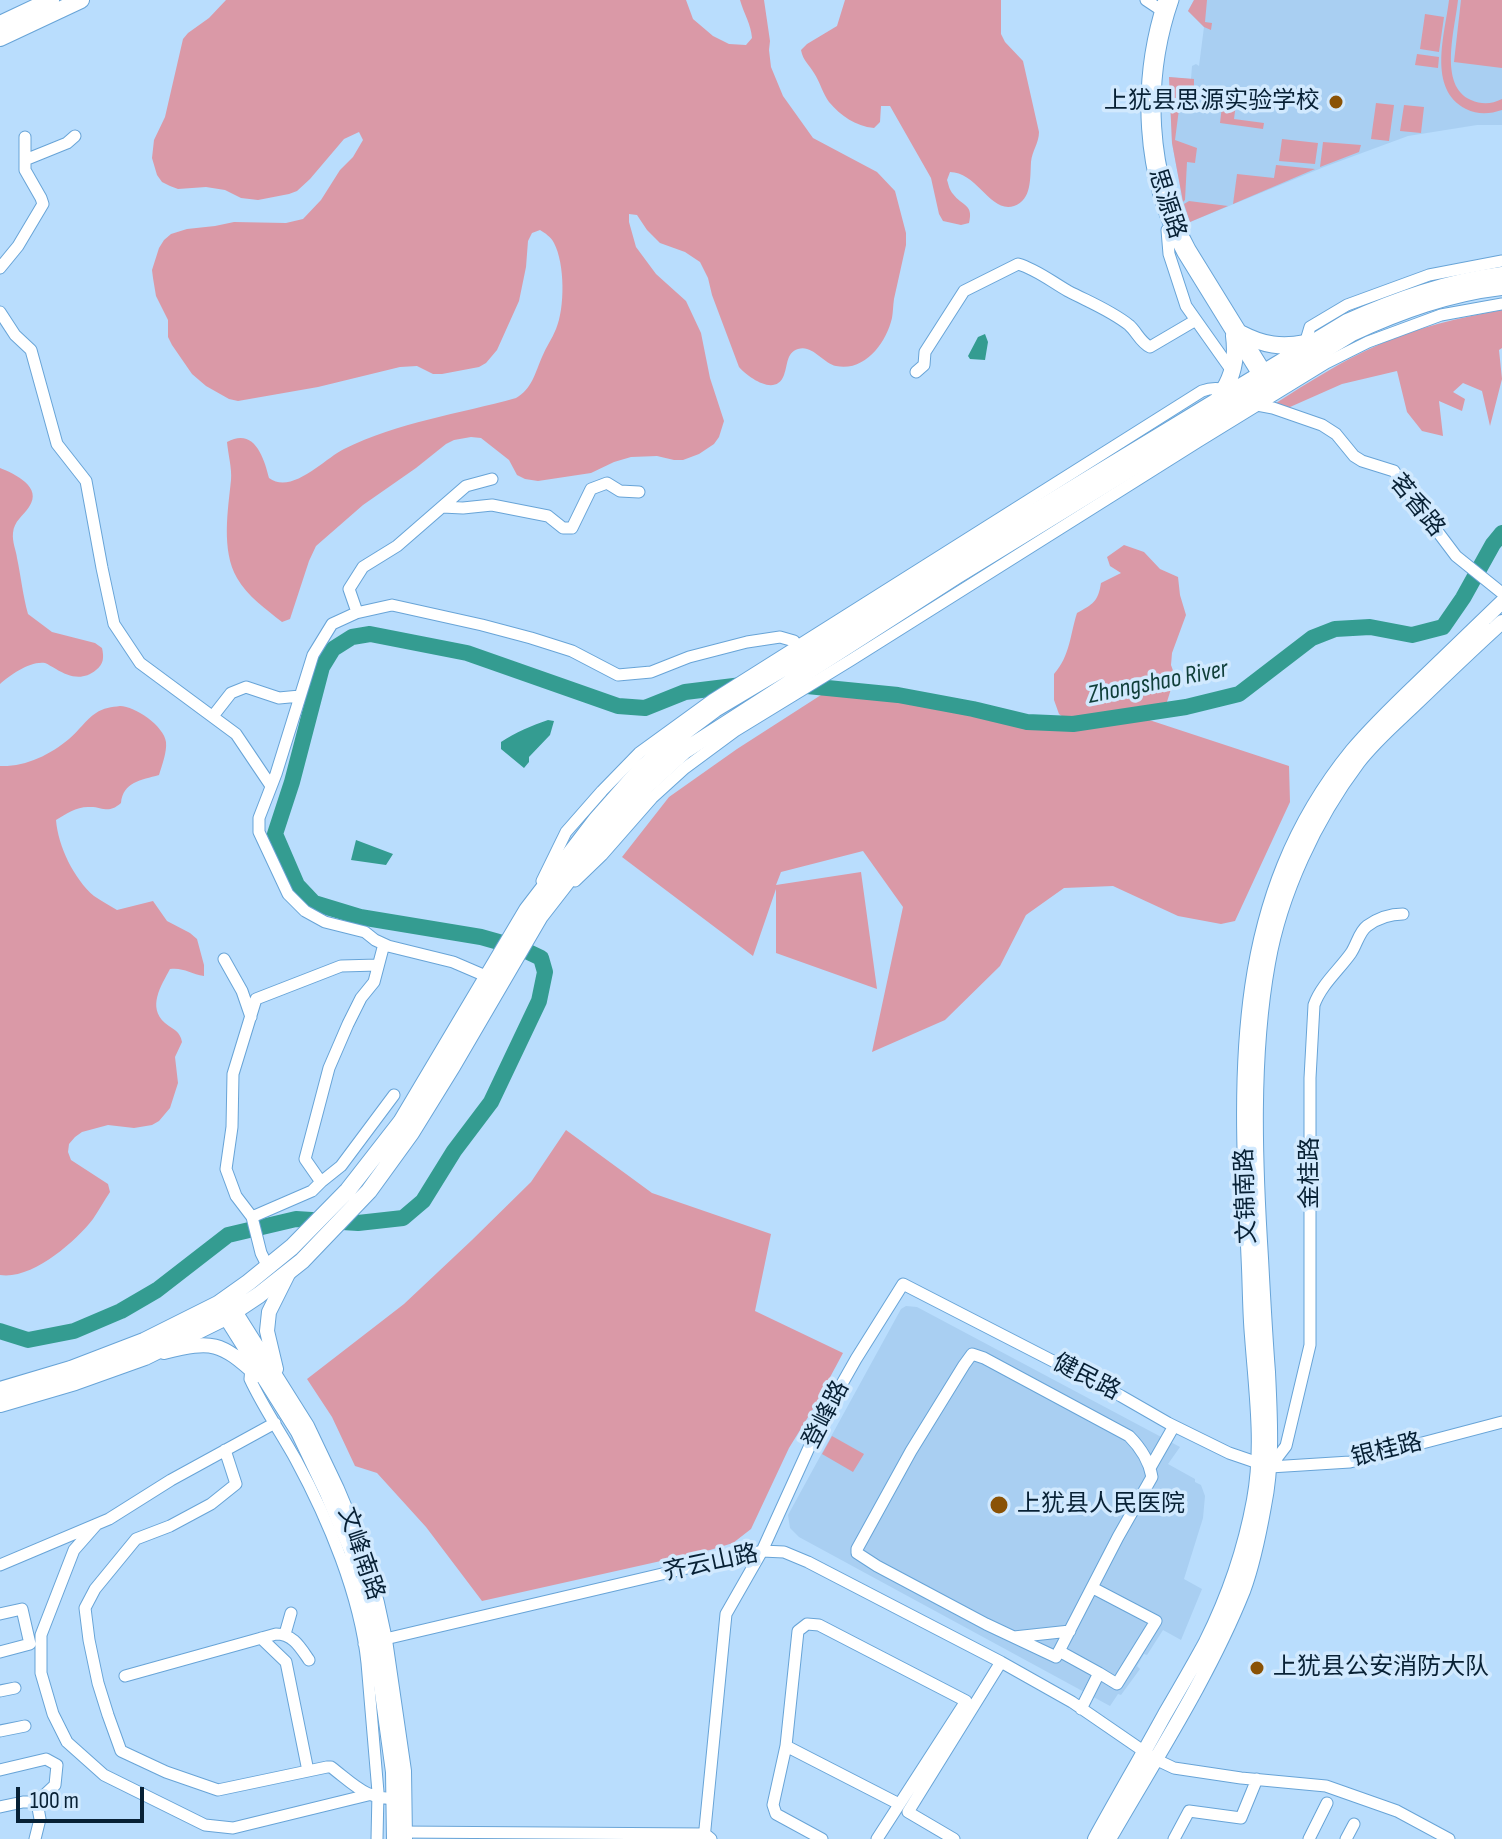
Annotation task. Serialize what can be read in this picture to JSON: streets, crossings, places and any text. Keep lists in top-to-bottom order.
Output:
{
  "streets": {
    "main road": ["文锦南路", "文峰南路"],
    "street": [
      "思源路",
      "茗香路",
      "金桂路",
      "健民路",
      "登峰路",
      "银桂路",
      "齐云山路"
    ]
  },
  "crossings": [
    ["金桂路", "文锦南路"],
    ["金桂路", "健民路"],
    ["金桂路", "银桂路"],
    ["文锦南路", "健民路"],
    ["文锦南路", "银桂路"],
    ["文锦南路", "齐云山路"],
    ["健民路", "登峰路"],
    ["健民路", "银桂路"],
    ["登峰路", "齐云山路"],
    ["文峰南路", "齐云山路"]
  ],
  "water": ["Zhongshao River"],
  "places": ["上犹县思源实验学校", "上犹县人民医院", "上犹县公安消防大队"],
  "scale_bar": "100 m"
}
